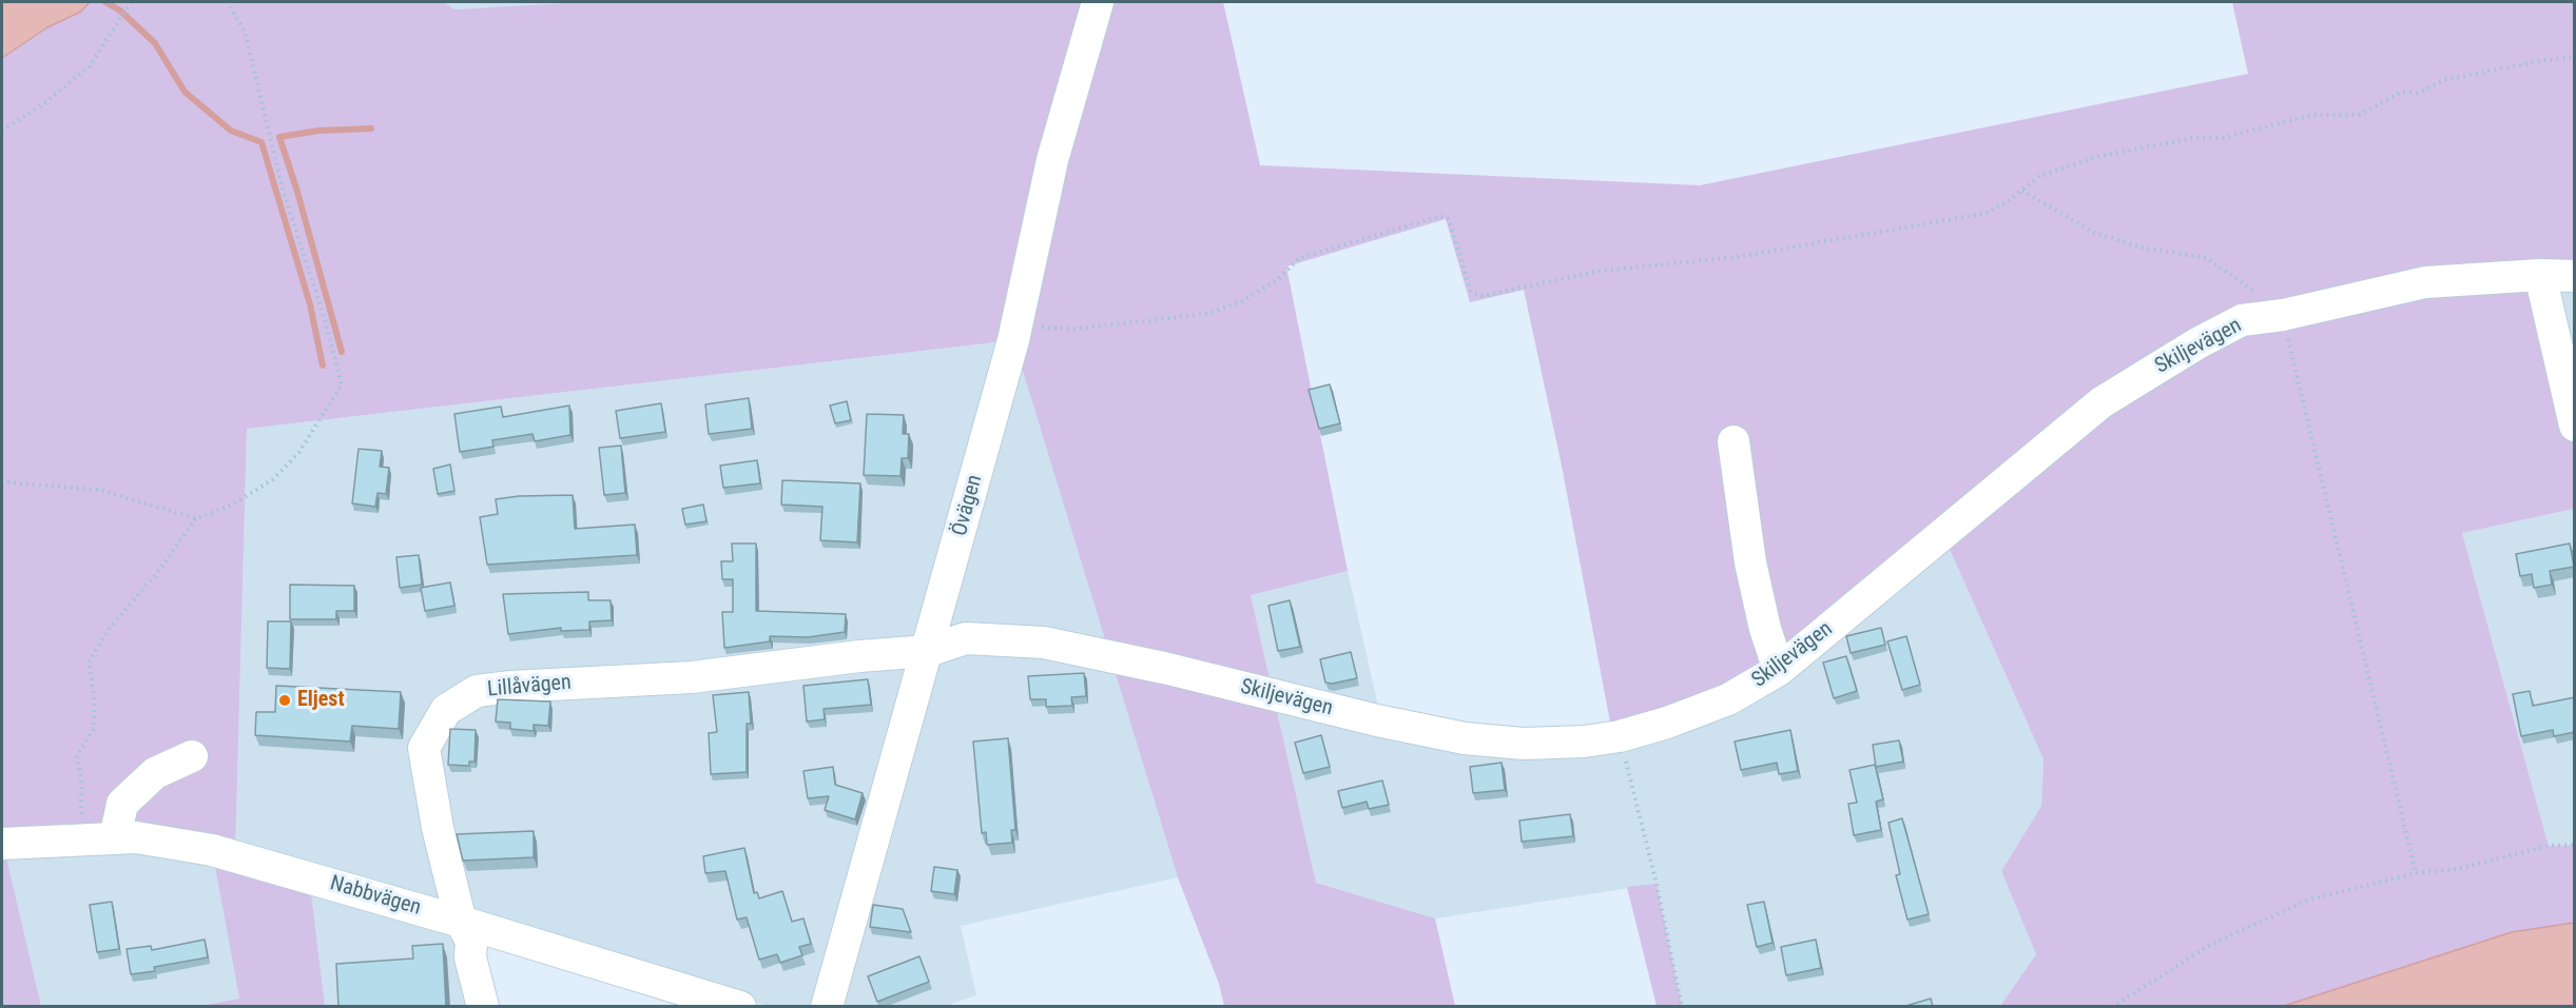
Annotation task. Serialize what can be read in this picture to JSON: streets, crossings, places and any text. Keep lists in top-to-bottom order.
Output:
{
  "streets": {
    "street": [
      "Skiljevägen",
      "Övägen",
      "Lillåvägen",
      "Nabbvägen"
    ]
  },
  "crossings": [
    ["Skiljevägen", "Övägen"],
    ["Skiljevägen", "Lillåvägen"],
    ["Övägen", "Lillåvägen"],
    ["Lillåvägen", "Nabbvägen"]
  ],
  "places": ["Eljest"]
}
